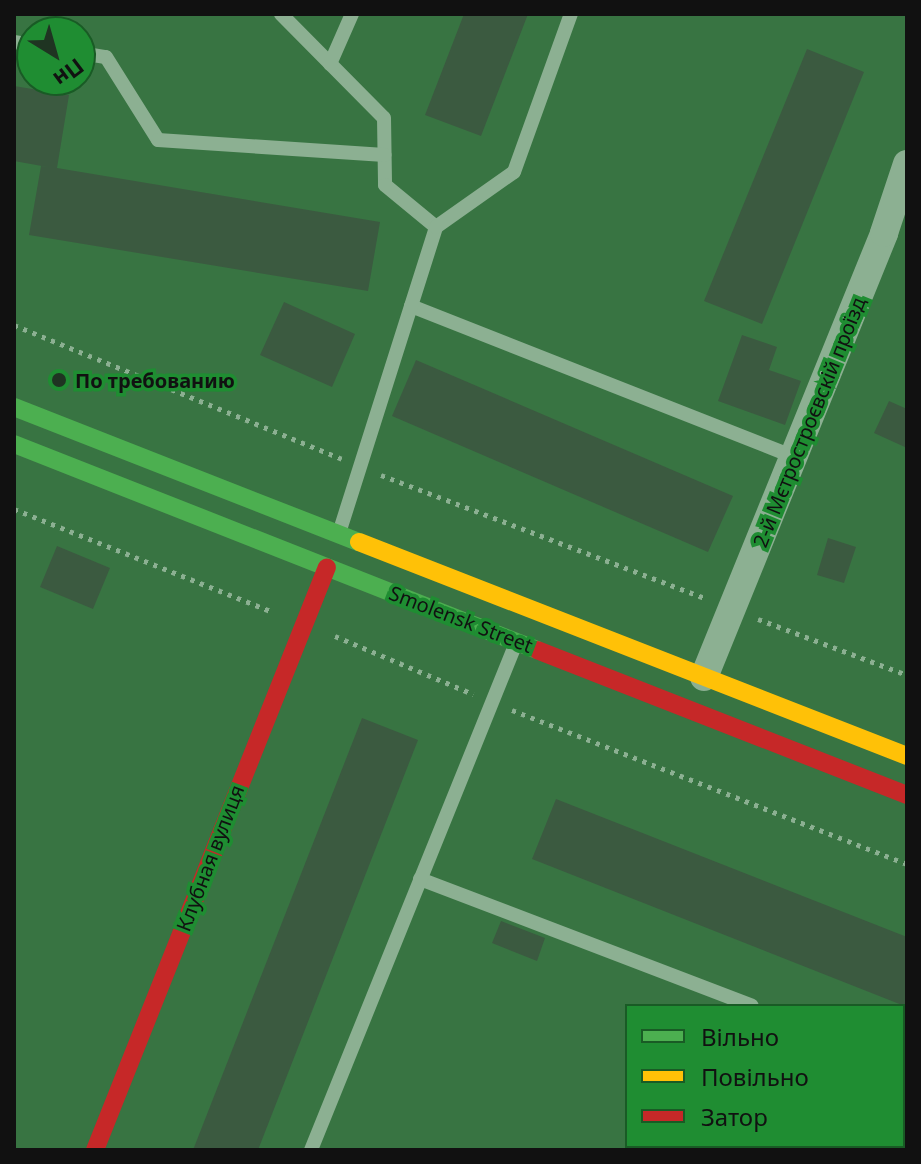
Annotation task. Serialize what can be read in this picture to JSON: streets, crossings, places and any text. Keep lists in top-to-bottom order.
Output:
{
  "streets": {
    "street": ["2-й Мєтростроєвскій проїзд", "Smolensk Street", "Клубная вулиця"]
  },
  "crossings": [
    ["2-й Мєтростроєвскій проїзд", "Smolensk Street"],
    ["Smolensk Street", "Клубная вулиця"]
  ],
  "places": ["По требованию"],
  "legend": ["Вільно", "Повільно", "Затор"],
  "north": "bottom right"
}
